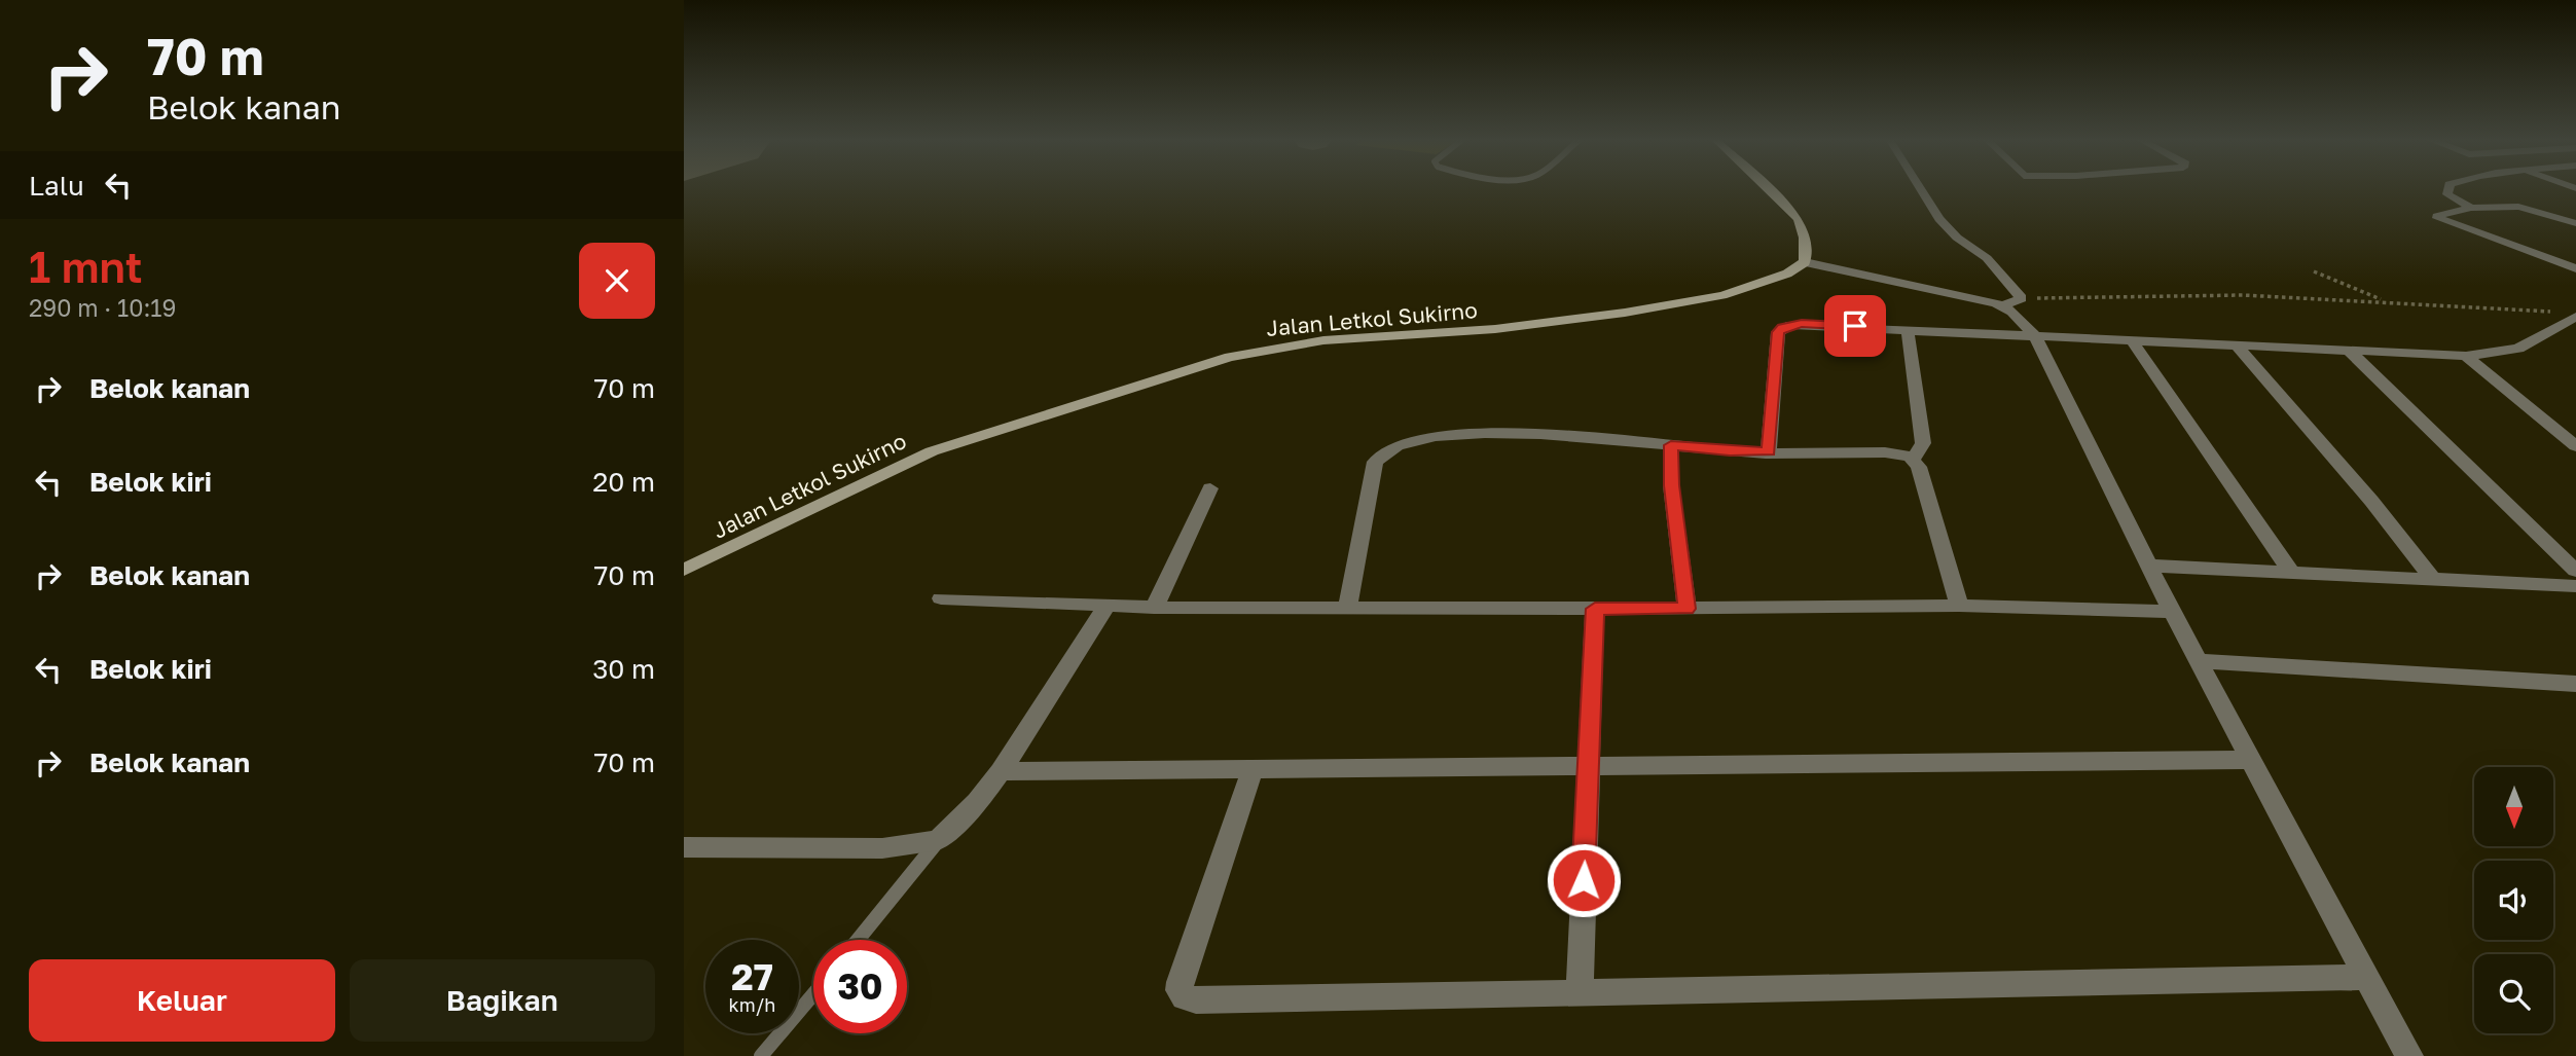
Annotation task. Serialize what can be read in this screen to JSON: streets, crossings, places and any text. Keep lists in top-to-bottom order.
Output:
{
  "streets": {
    "main road": ["Jalan Letkol Sukirno"]
  },
  "north": "bottom",
  "page": {
    "turn": ["70 m", "Belok kanan"],
    "then": "Lalu",
    "heading": ["1 mnt", "290 m · 10:19"],
    "list": [
      {
        "name": "Belok kanan",
        "value": "70 m"
      },
      {
        "name": "Belok kiri",
        "value": "20 m"
      },
      {
        "name": "Belok kanan",
        "value": "70 m"
      },
      {
        "name": "Belok kiri",
        "value": "30 m"
      },
      {
        "name": "Belok kanan",
        "value": "70 m"
      }
    ],
    "speed": "27 km/h",
    "limit": "30",
    "buttons": ["Keluar", "Bagikan"]
  }
}
